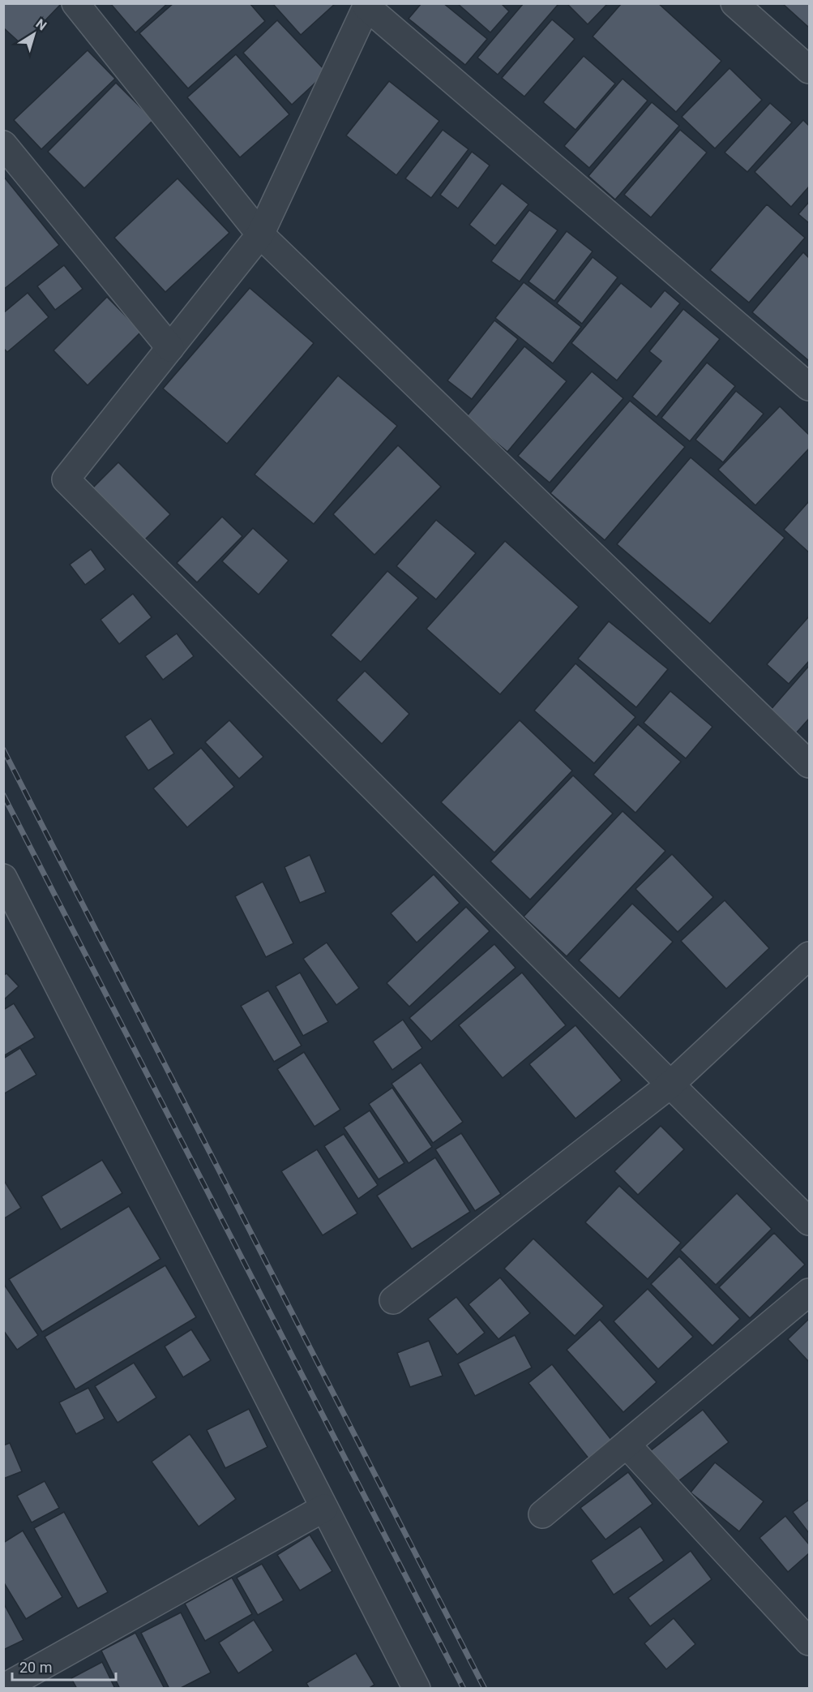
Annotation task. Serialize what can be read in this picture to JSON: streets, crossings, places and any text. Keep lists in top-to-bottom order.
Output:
{
  "scale_bar": "20 m",
  "north": "top right"
}
